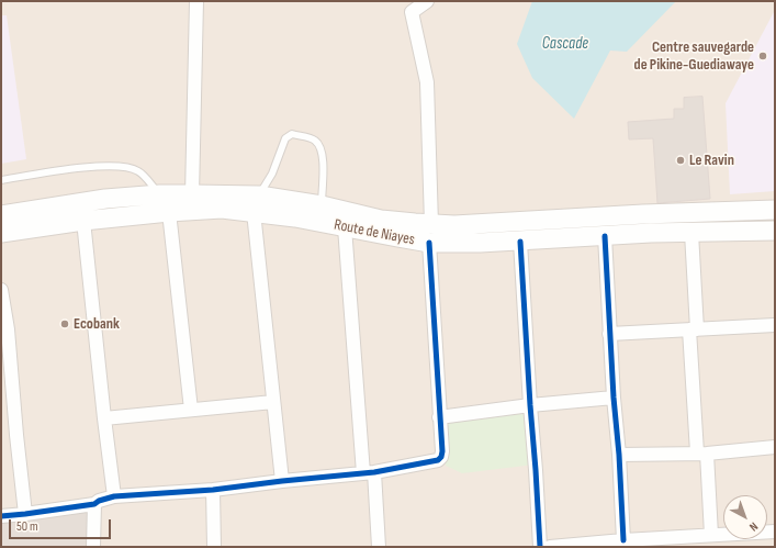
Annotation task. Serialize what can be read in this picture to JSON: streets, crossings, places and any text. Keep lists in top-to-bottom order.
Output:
{
  "streets": {
    "main road": ["Route de Niayes"]
  },
  "water": ["Cascade"],
  "places": ["Centre sauvegarde de Pikine-Guediawaye", "Le Ravin", "Ecobank"],
  "scale_bar": "50 m",
  "north": "bottom right"
}
